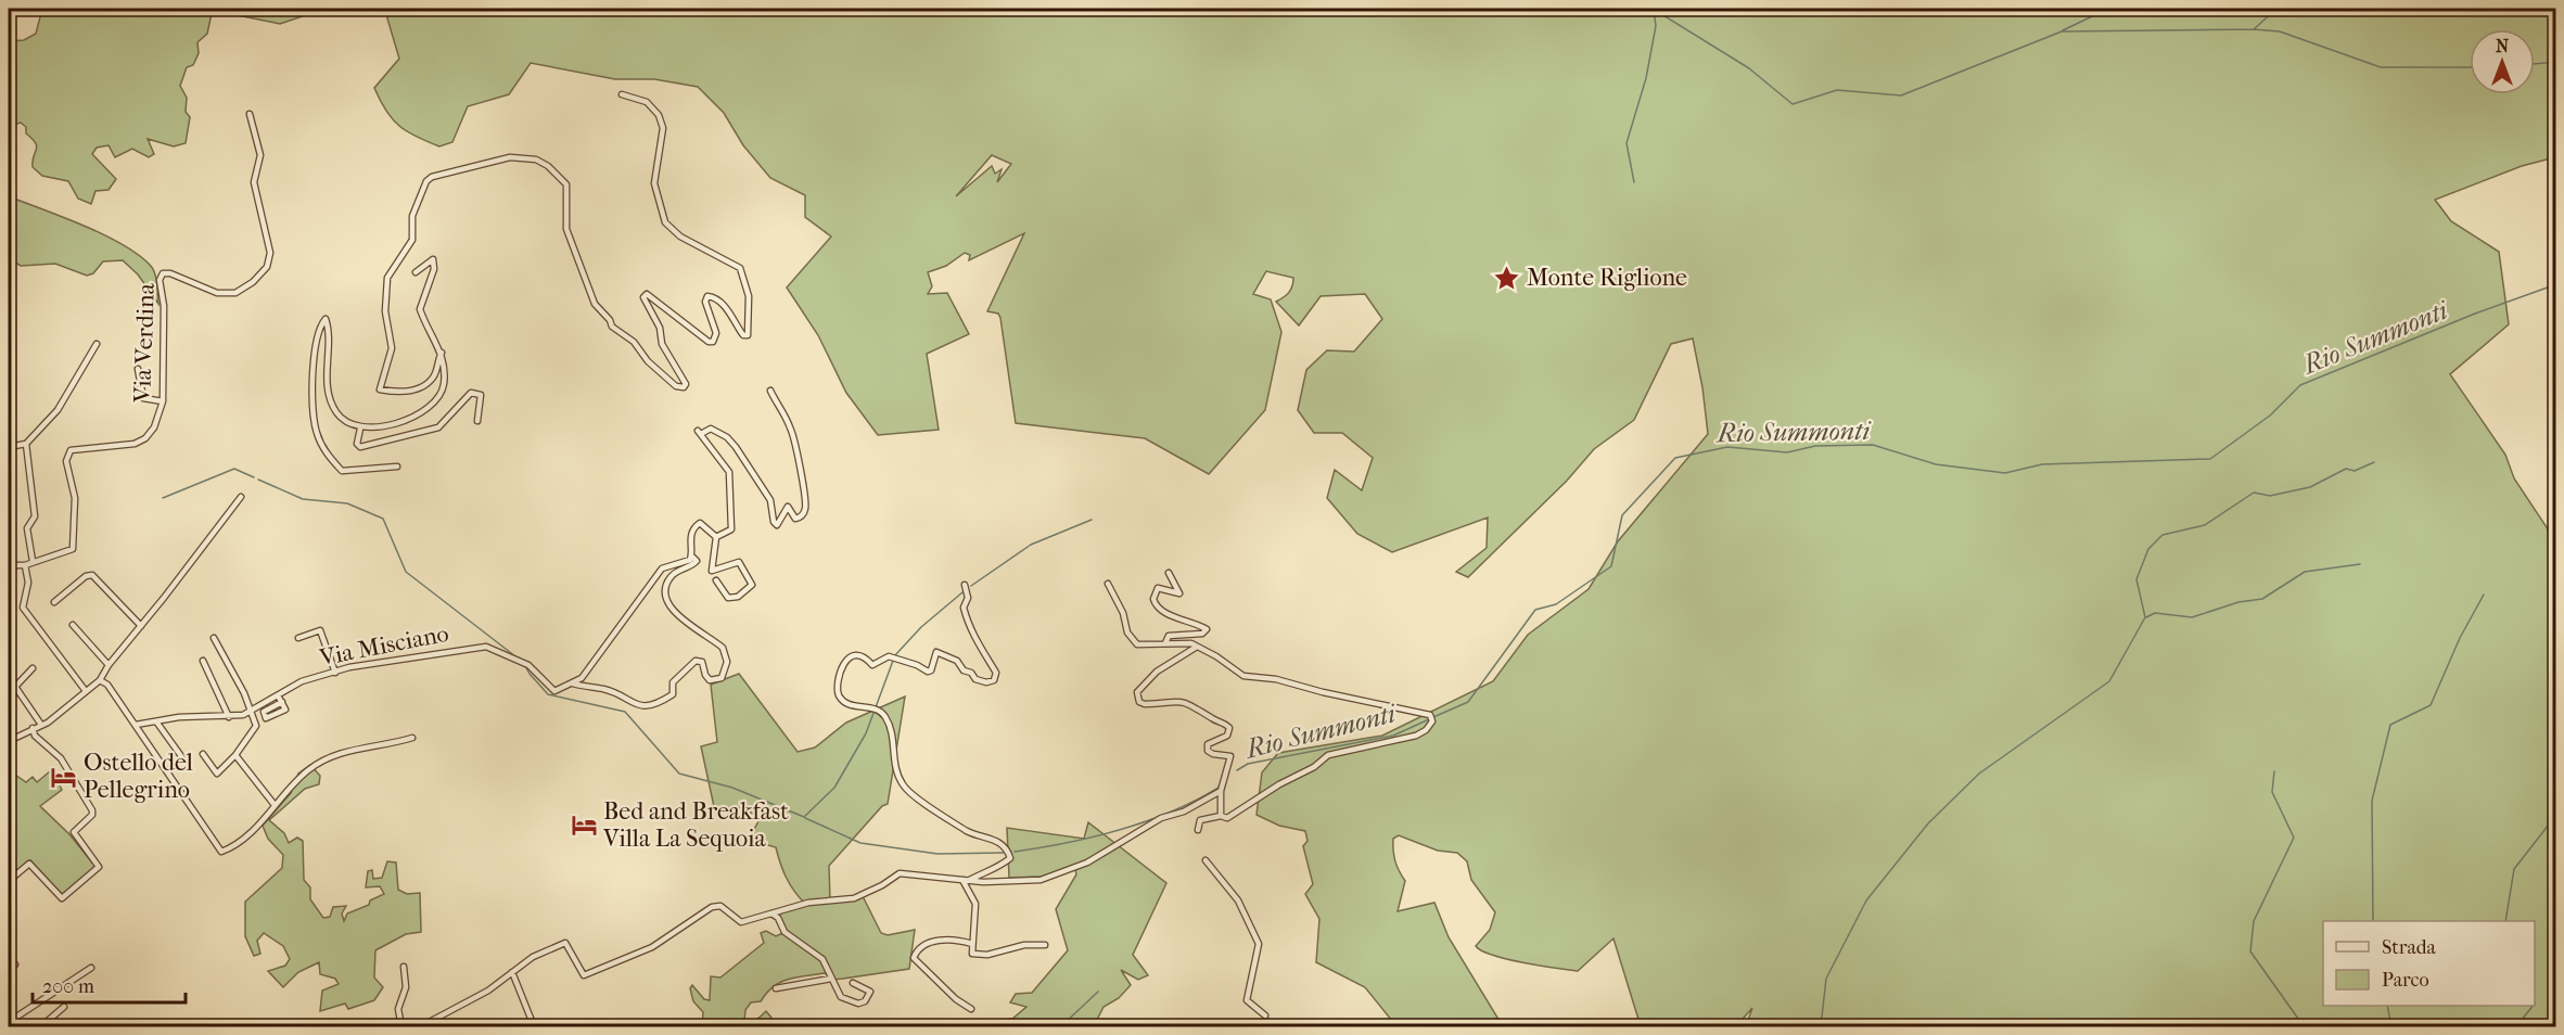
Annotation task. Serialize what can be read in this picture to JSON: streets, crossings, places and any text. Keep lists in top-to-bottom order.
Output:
{
  "streets": {
    "street": ["Via Verdina", "Via Misciano"]
  },
  "water": ["Rio Summonti"],
  "places": {
    "place": ["Monte Riglione"],
    "hotel": ["Ostello del Pellegrino", "Bed and Breakfast Villa La Sequoia"]
  },
  "legend": ["Strada", "Parco"],
  "scale_bar": "200 m",
  "north": "top"
}
